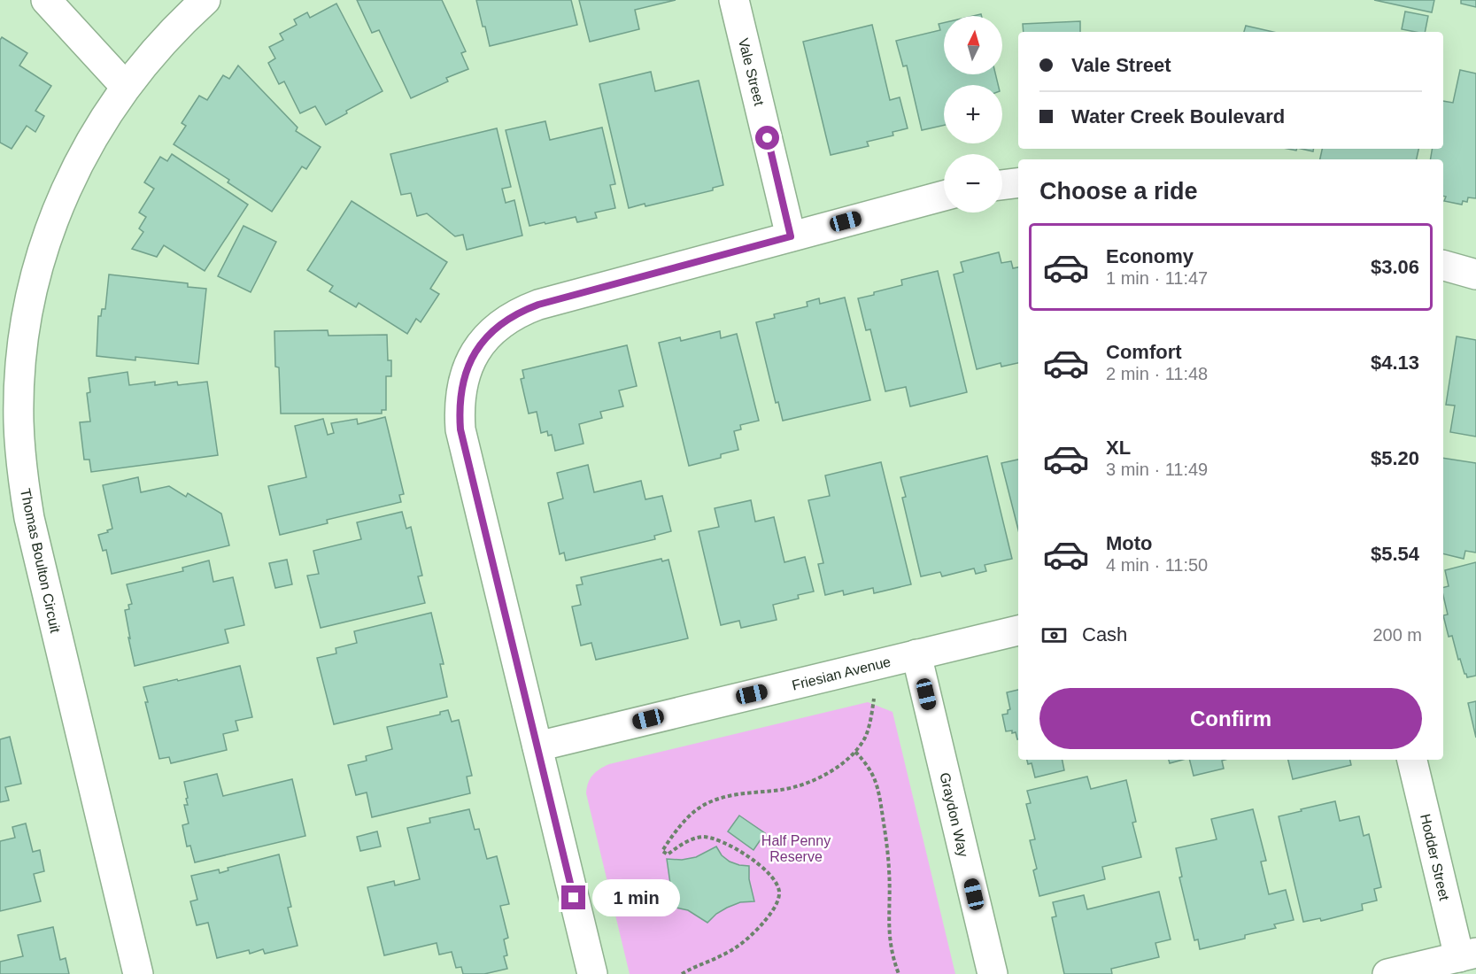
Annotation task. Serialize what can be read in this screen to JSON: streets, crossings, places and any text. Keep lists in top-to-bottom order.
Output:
{
  "streets": {
    "street": [
      "Vale Street",
      "Thomas Boulton Circuit",
      "Friesian Avenue",
      "Graydon Way",
      "Hodder Street"
    ]
  },
  "crossings": [
    ["Friesian Avenue", "Graydon Way"]
  ],
  "parks": ["Half Penny Reserve"],
  "north": "top",
  "page": {
    "map_buttons": ["+", "−"],
    "banner": ["Vale Street", "Water Creek Boulevard"],
    "heading": "Choose a ride",
    "list": [
      {
        "name": "Economy",
        "note": "1 min · 11:47",
        "value": "$3.06"
      },
      {
        "name": "Comfort",
        "note": "2 min · 11:48",
        "value": "$4.13"
      },
      {
        "name": "XL",
        "note": "3 min · 11:49",
        "value": "$5.20"
      },
      {
        "name": "Moto",
        "note": "4 min · 11:50",
        "value": "$5.54"
      }
    ],
    "pay": ["Cash", "200 m"],
    "buttons": "Confirm",
    "bubble": "1 min"
  }
}
